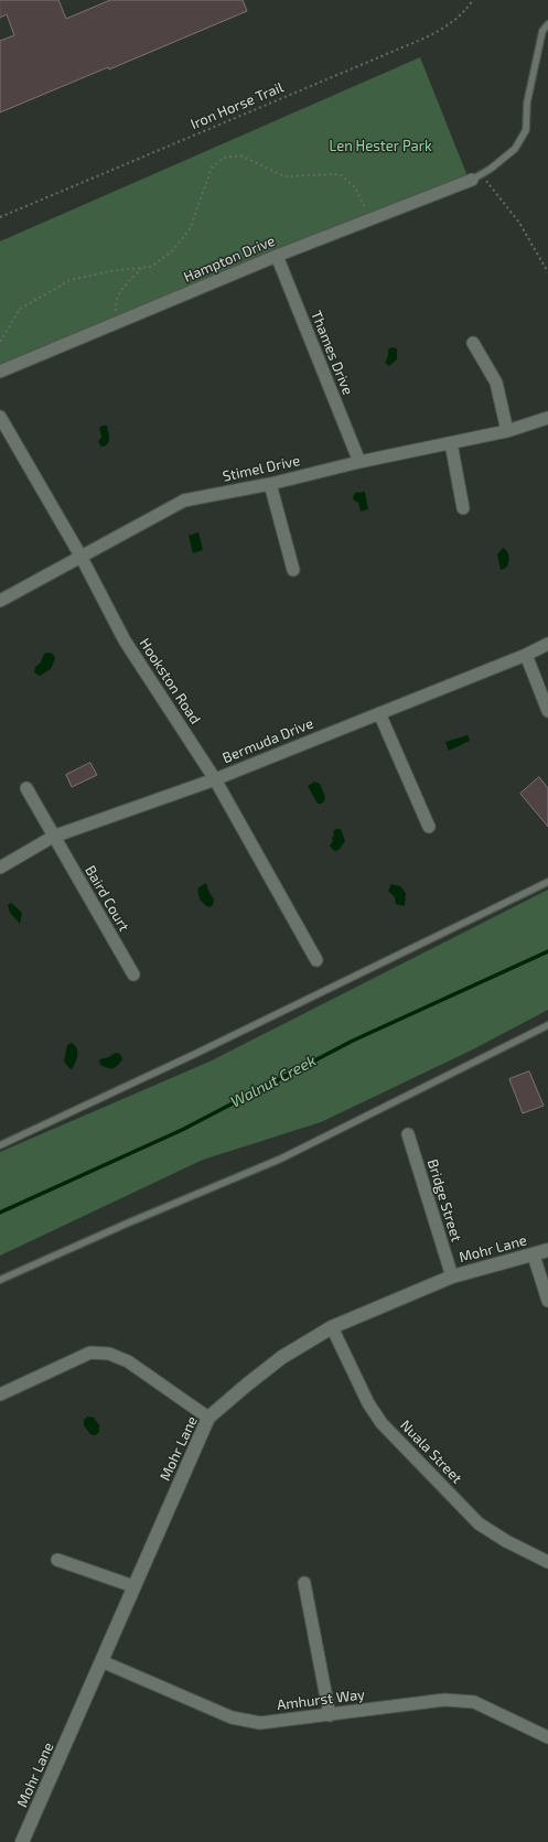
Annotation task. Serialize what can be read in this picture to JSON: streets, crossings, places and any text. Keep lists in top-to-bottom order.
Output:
{
  "streets": {
    "street": [
      "Hampton Drive",
      "Thames Drive",
      "Stimel Drive",
      "Hookston Road",
      "Bermuda Drive",
      "Baird Court",
      "Bridge Street",
      "Mohr Lane",
      "Nuala Street",
      "Amhurst Way"
    ],
    "path": ["Iron Horse Trail"]
  },
  "crossings": [
    ["Hampton Drive", "Thames Drive"],
    ["Thames Drive", "Stimel Drive"],
    ["Stimel Drive", "Hookston Road"],
    ["Hookston Road", "Bermuda Drive"],
    ["Bermuda Drive", "Baird Court"],
    ["Bridge Street", "Mohr Lane"],
    ["Mohr Lane", "Nuala Street"],
    ["Mohr Lane", "Amhurst Way"]
  ],
  "water": ["Walnut Creek"],
  "parks": ["Len Hester Park"]
}
